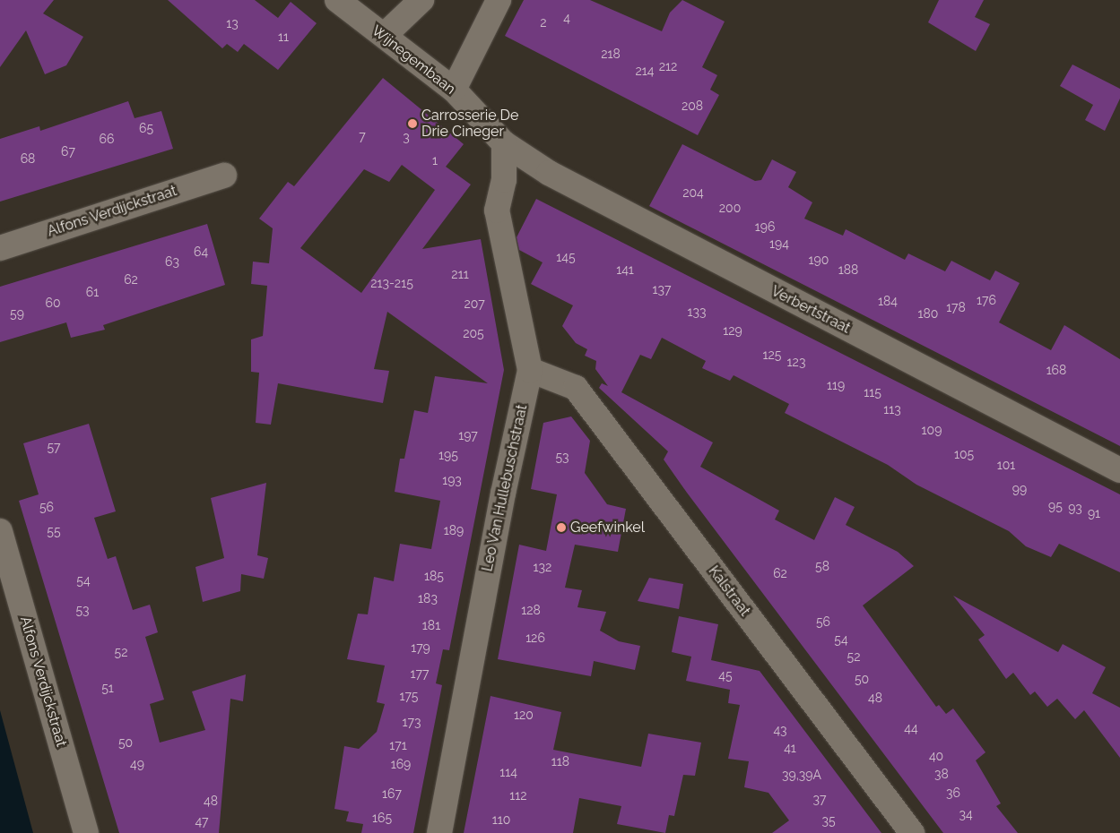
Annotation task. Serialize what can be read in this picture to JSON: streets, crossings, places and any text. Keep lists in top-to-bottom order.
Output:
{
  "streets": {
    "street": [
      "Wijnegembaan",
      "Alfons Verdijckstraat",
      "Verbertstraat",
      "Leo Van Hullebuschstraat",
      "Kalstraat"
    ]
  },
  "crossings": [
    ["Wijnegembaan", "Verbertstraat"],
    ["Wijnegembaan", "Leo Van Hullebuschstraat"],
    ["Verbertstraat", "Leo Van Hullebuschstraat"],
    ["Leo Van Hullebuschstraat", "Kalstraat"]
  ],
  "places": ["Carrosserie De Drie Cineger", "Geefwinkel"],
  "house_numbers": [
    "4",
    "2",
    "13",
    "11",
    "218",
    "212",
    "214",
    "208",
    "65",
    "7",
    "3",
    "66",
    "67",
    "68",
    "1",
    "204",
    "200",
    "196",
    "194",
    "64",
    "145",
    "190",
    "63",
    "141",
    "188",
    "211",
    "62",
    "213-215",
    "137",
    "61",
    "176",
    "184",
    "60",
    "207",
    "178",
    "133",
    "59",
    "180",
    "129",
    "205",
    "125",
    "123",
    "168",
    "119",
    "115",
    "113",
    "109",
    "197",
    "57",
    "105",
    "195",
    "53",
    "101",
    "193",
    "99",
    "95",
    "56",
    "93",
    "91",
    "189",
    "55",
    "58",
    "132",
    "62",
    "185",
    "54",
    "183",
    "53",
    "128",
    "56",
    "181",
    "126",
    "54",
    "179",
    "52",
    "52",
    "177",
    "45",
    "50",
    "51",
    "175",
    "48",
    "120",
    "173",
    "44",
    "43",
    "50",
    "171",
    "41",
    "40",
    "118",
    "49",
    "169",
    "114",
    "38",
    "39,39A",
    "36",
    "167",
    "112",
    "37",
    "48",
    "34",
    "165",
    "110",
    "35",
    "47"
  ]
}
